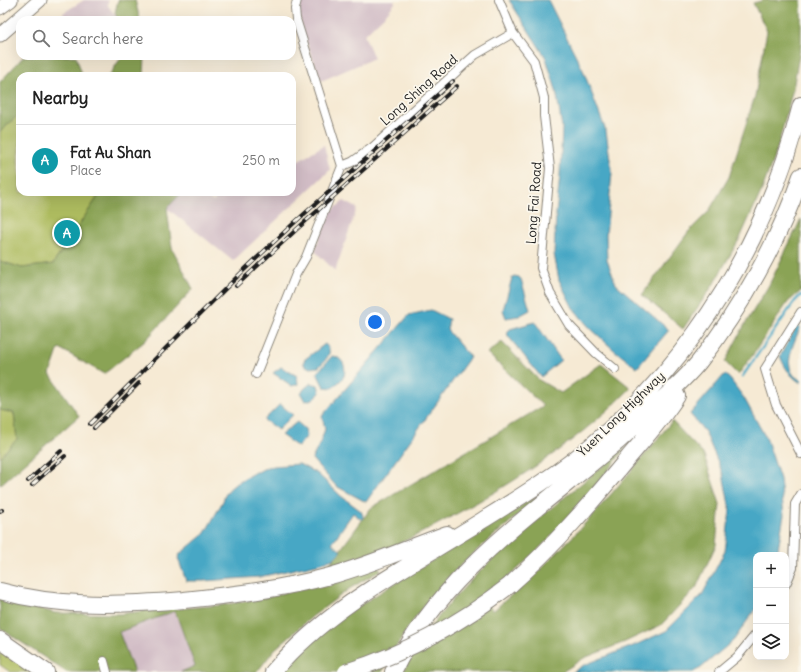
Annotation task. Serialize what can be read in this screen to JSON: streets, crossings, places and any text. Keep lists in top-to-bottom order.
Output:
{
  "streets": {
    "highway": ["Yuen Long Highway"],
    "street": ["Long Shing Road", "Long Fai Road"]
  },
  "crossings": [
    ["Long Shing Road", "Long Fai Road"]
  ],
  "page": {
    "search": "Search here",
    "heading": "Nearby",
    "list": [
      {
        "mark": "A",
        "name": "Fat Au Shan",
        "note": "Place",
        "value": "250 m"
      }
    ],
    "pins": "A",
    "map_buttons": ["+", "−"]
  }
}
